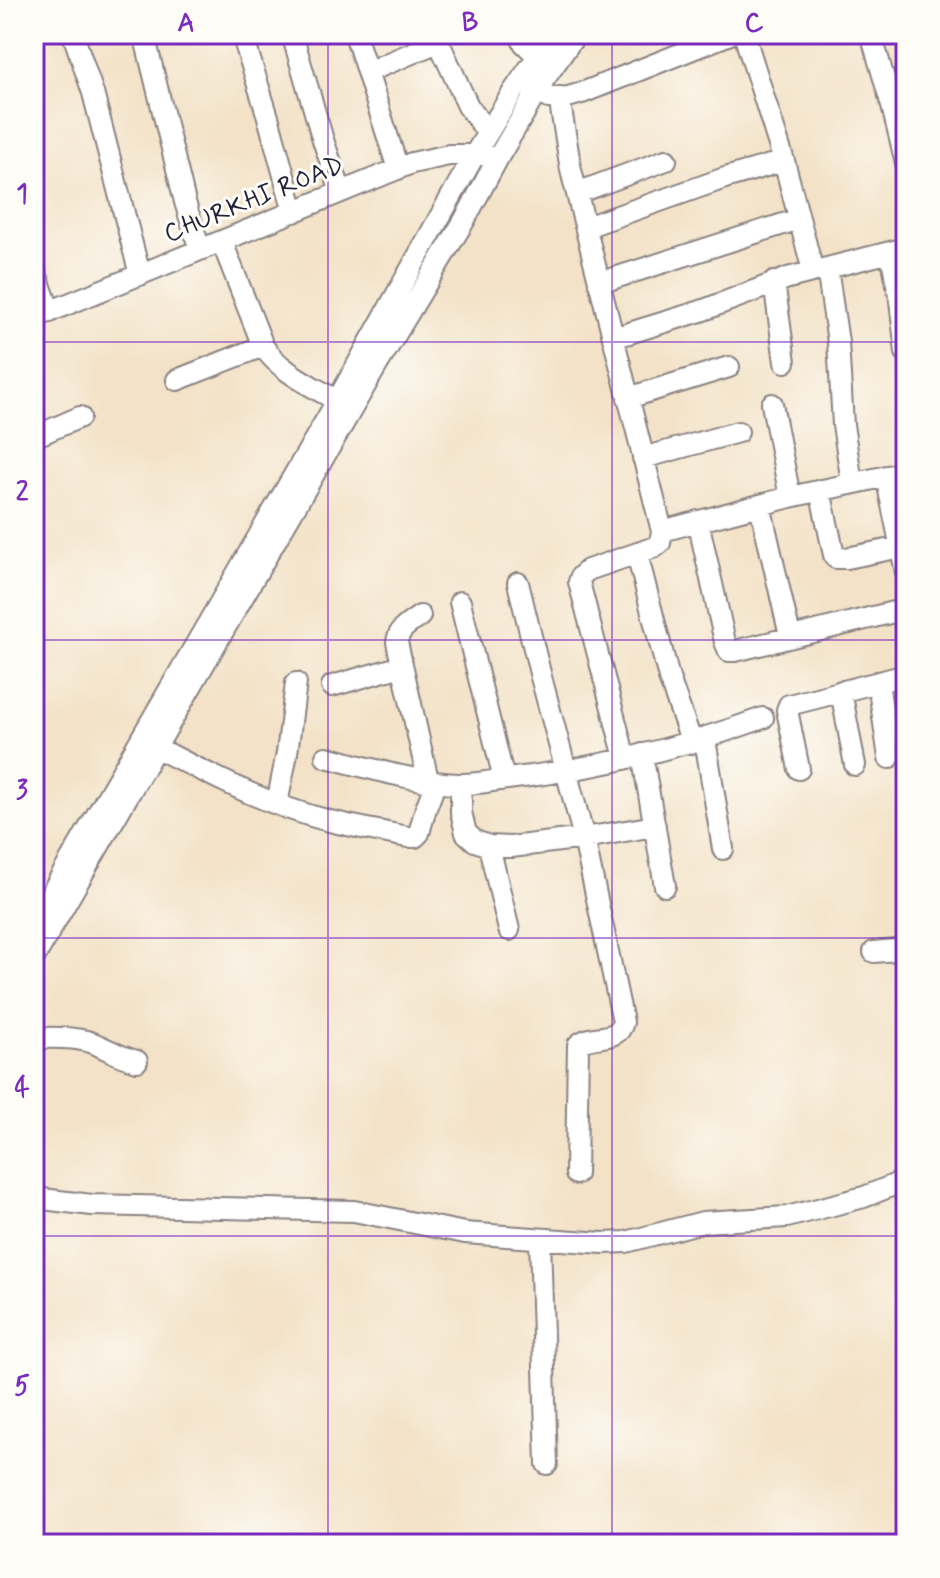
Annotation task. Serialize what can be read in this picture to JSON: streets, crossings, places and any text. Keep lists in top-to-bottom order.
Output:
{
  "streets": {
    "street": ["CHURKHI ROAD"]
  },
  "grid": {
    "columns": ["A", "B", "C"],
    "rows": [
      "1",
      "2",
      "3",
      "4",
      "5"
    ]
  }
}
